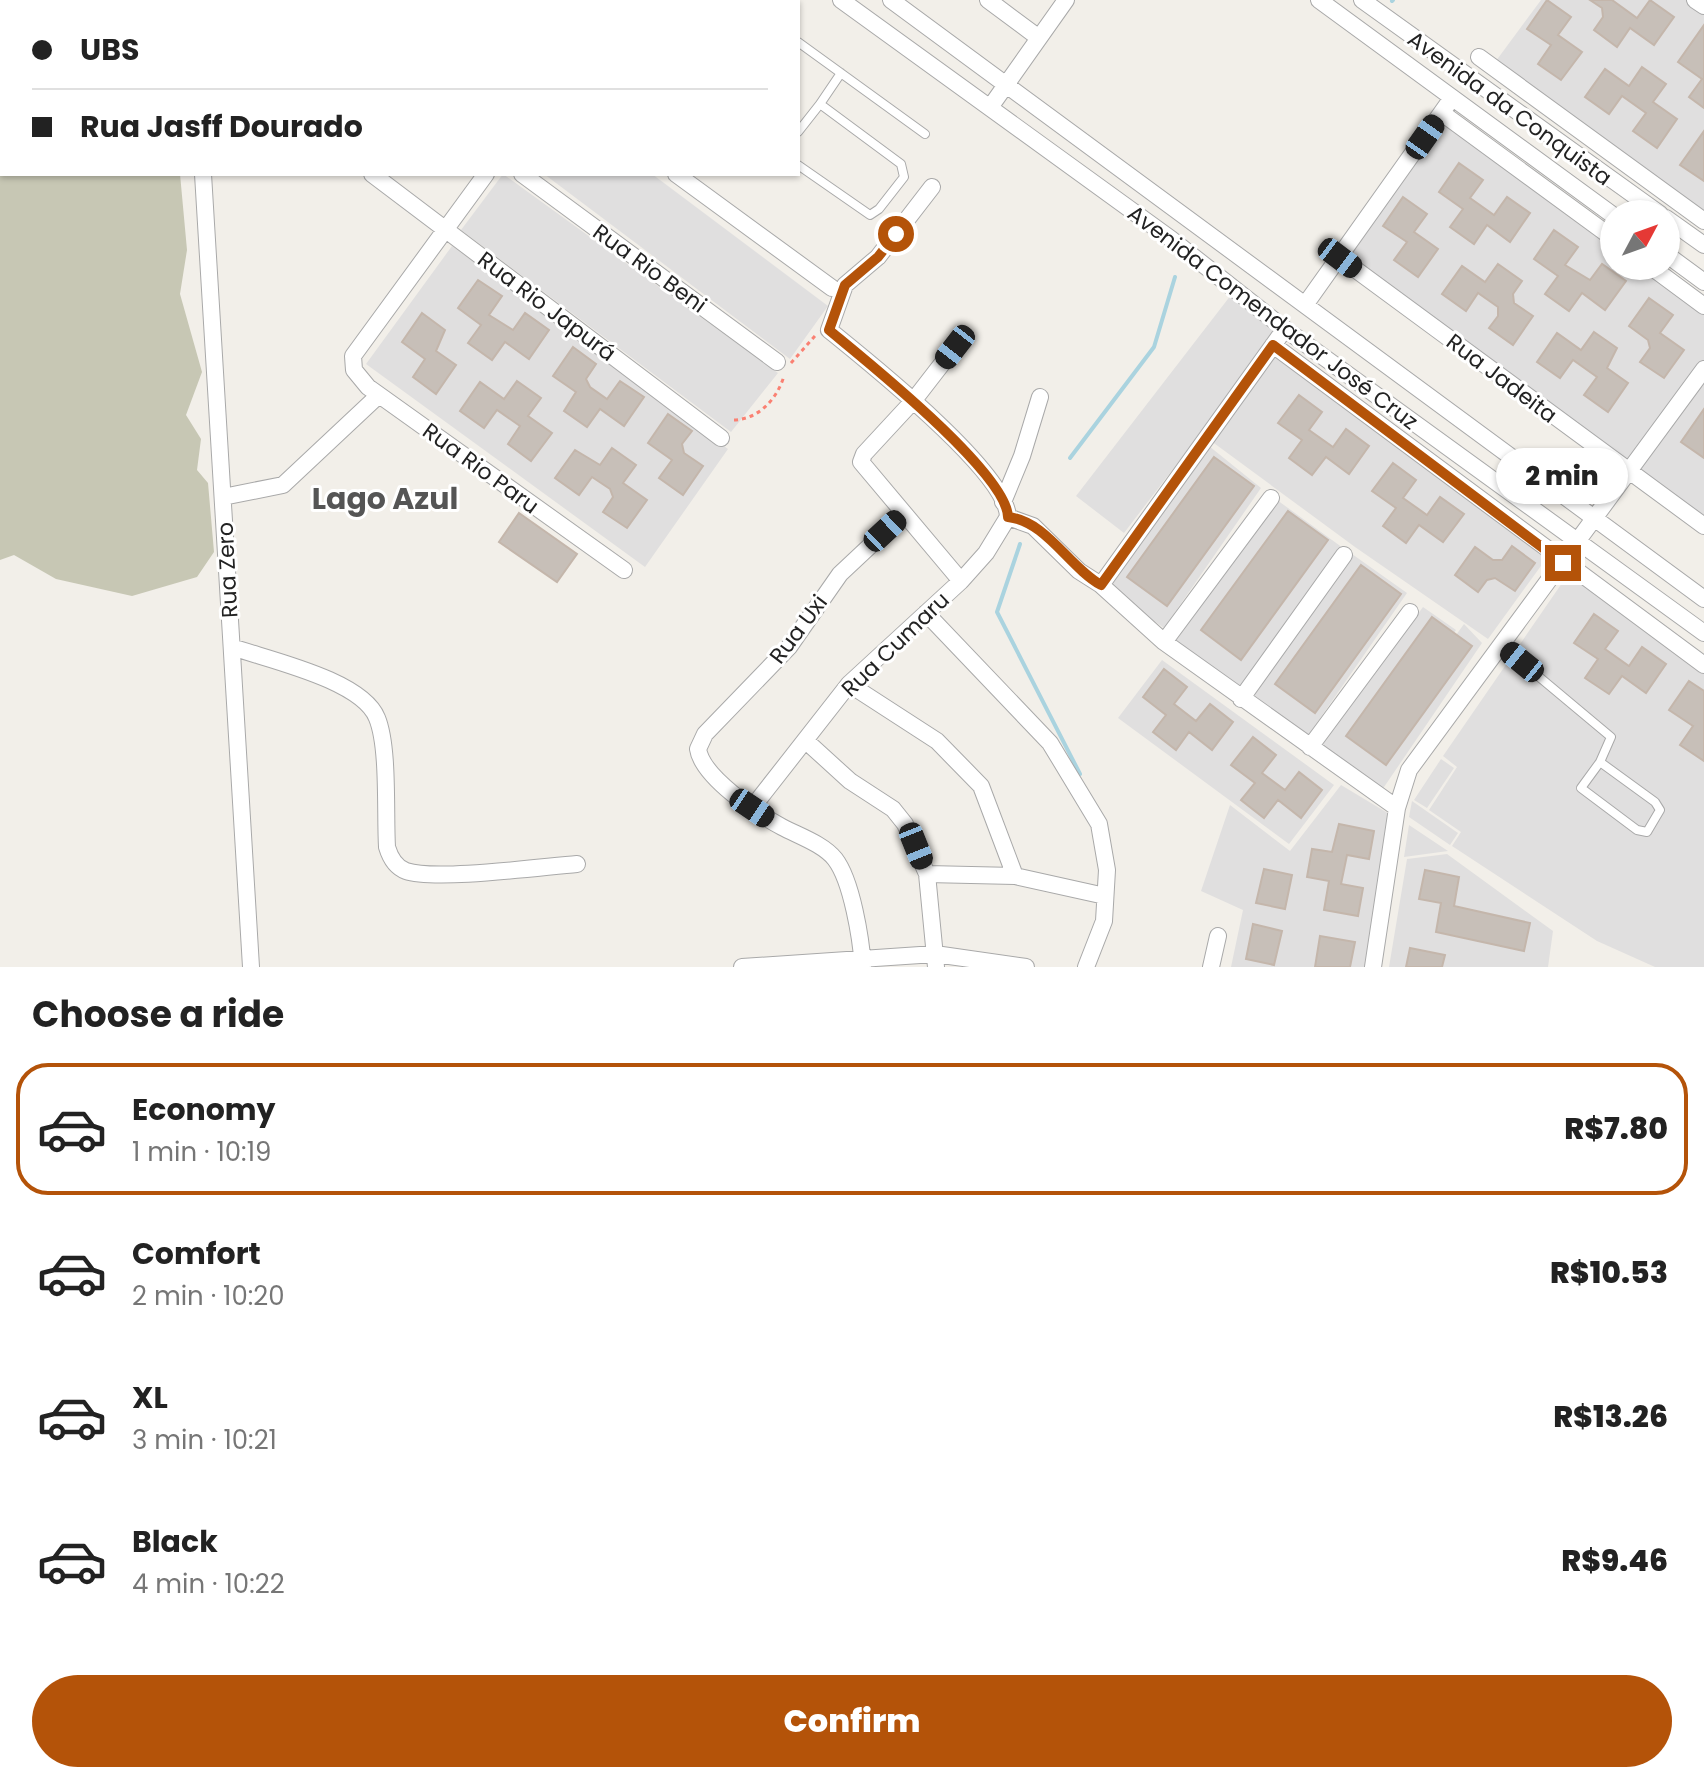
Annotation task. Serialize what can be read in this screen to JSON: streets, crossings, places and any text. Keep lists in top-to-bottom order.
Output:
{
  "streets": {
    "street": [
      "Avenida da Conquista",
      "Rua Rio Beni",
      "Rua Rio Japurá",
      "Avenida Comendador José Cruz",
      "Rua Jadeita",
      "Rua Rio Paru",
      "Rua Zero",
      "Rua Uxi",
      "Rua Cumaru"
    ]
  },
  "crossings": [
    ["Rua Rio Japurá", "Rua Rio Paru"],
    ["Rua Uxi", "Rua Cumaru"]
  ],
  "districts": ["Lago Azul"],
  "north": "top right",
  "page": {
    "banner": ["UBS", "Rua Jasff Dourado"],
    "bubble": "2 min",
    "heading": "Choose a ride",
    "list": [
      {
        "name": "Economy",
        "note": "1 min · 10:19",
        "value": "R$7.80"
      },
      {
        "name": "Comfort",
        "note": "2 min · 10:20",
        "value": "R$10.53"
      },
      {
        "name": "XL",
        "note": "3 min · 10:21",
        "value": "R$13.26"
      },
      {
        "name": "Black",
        "note": "4 min · 10:22",
        "value": "R$9.46"
      }
    ],
    "buttons": "Confirm"
  }
}
